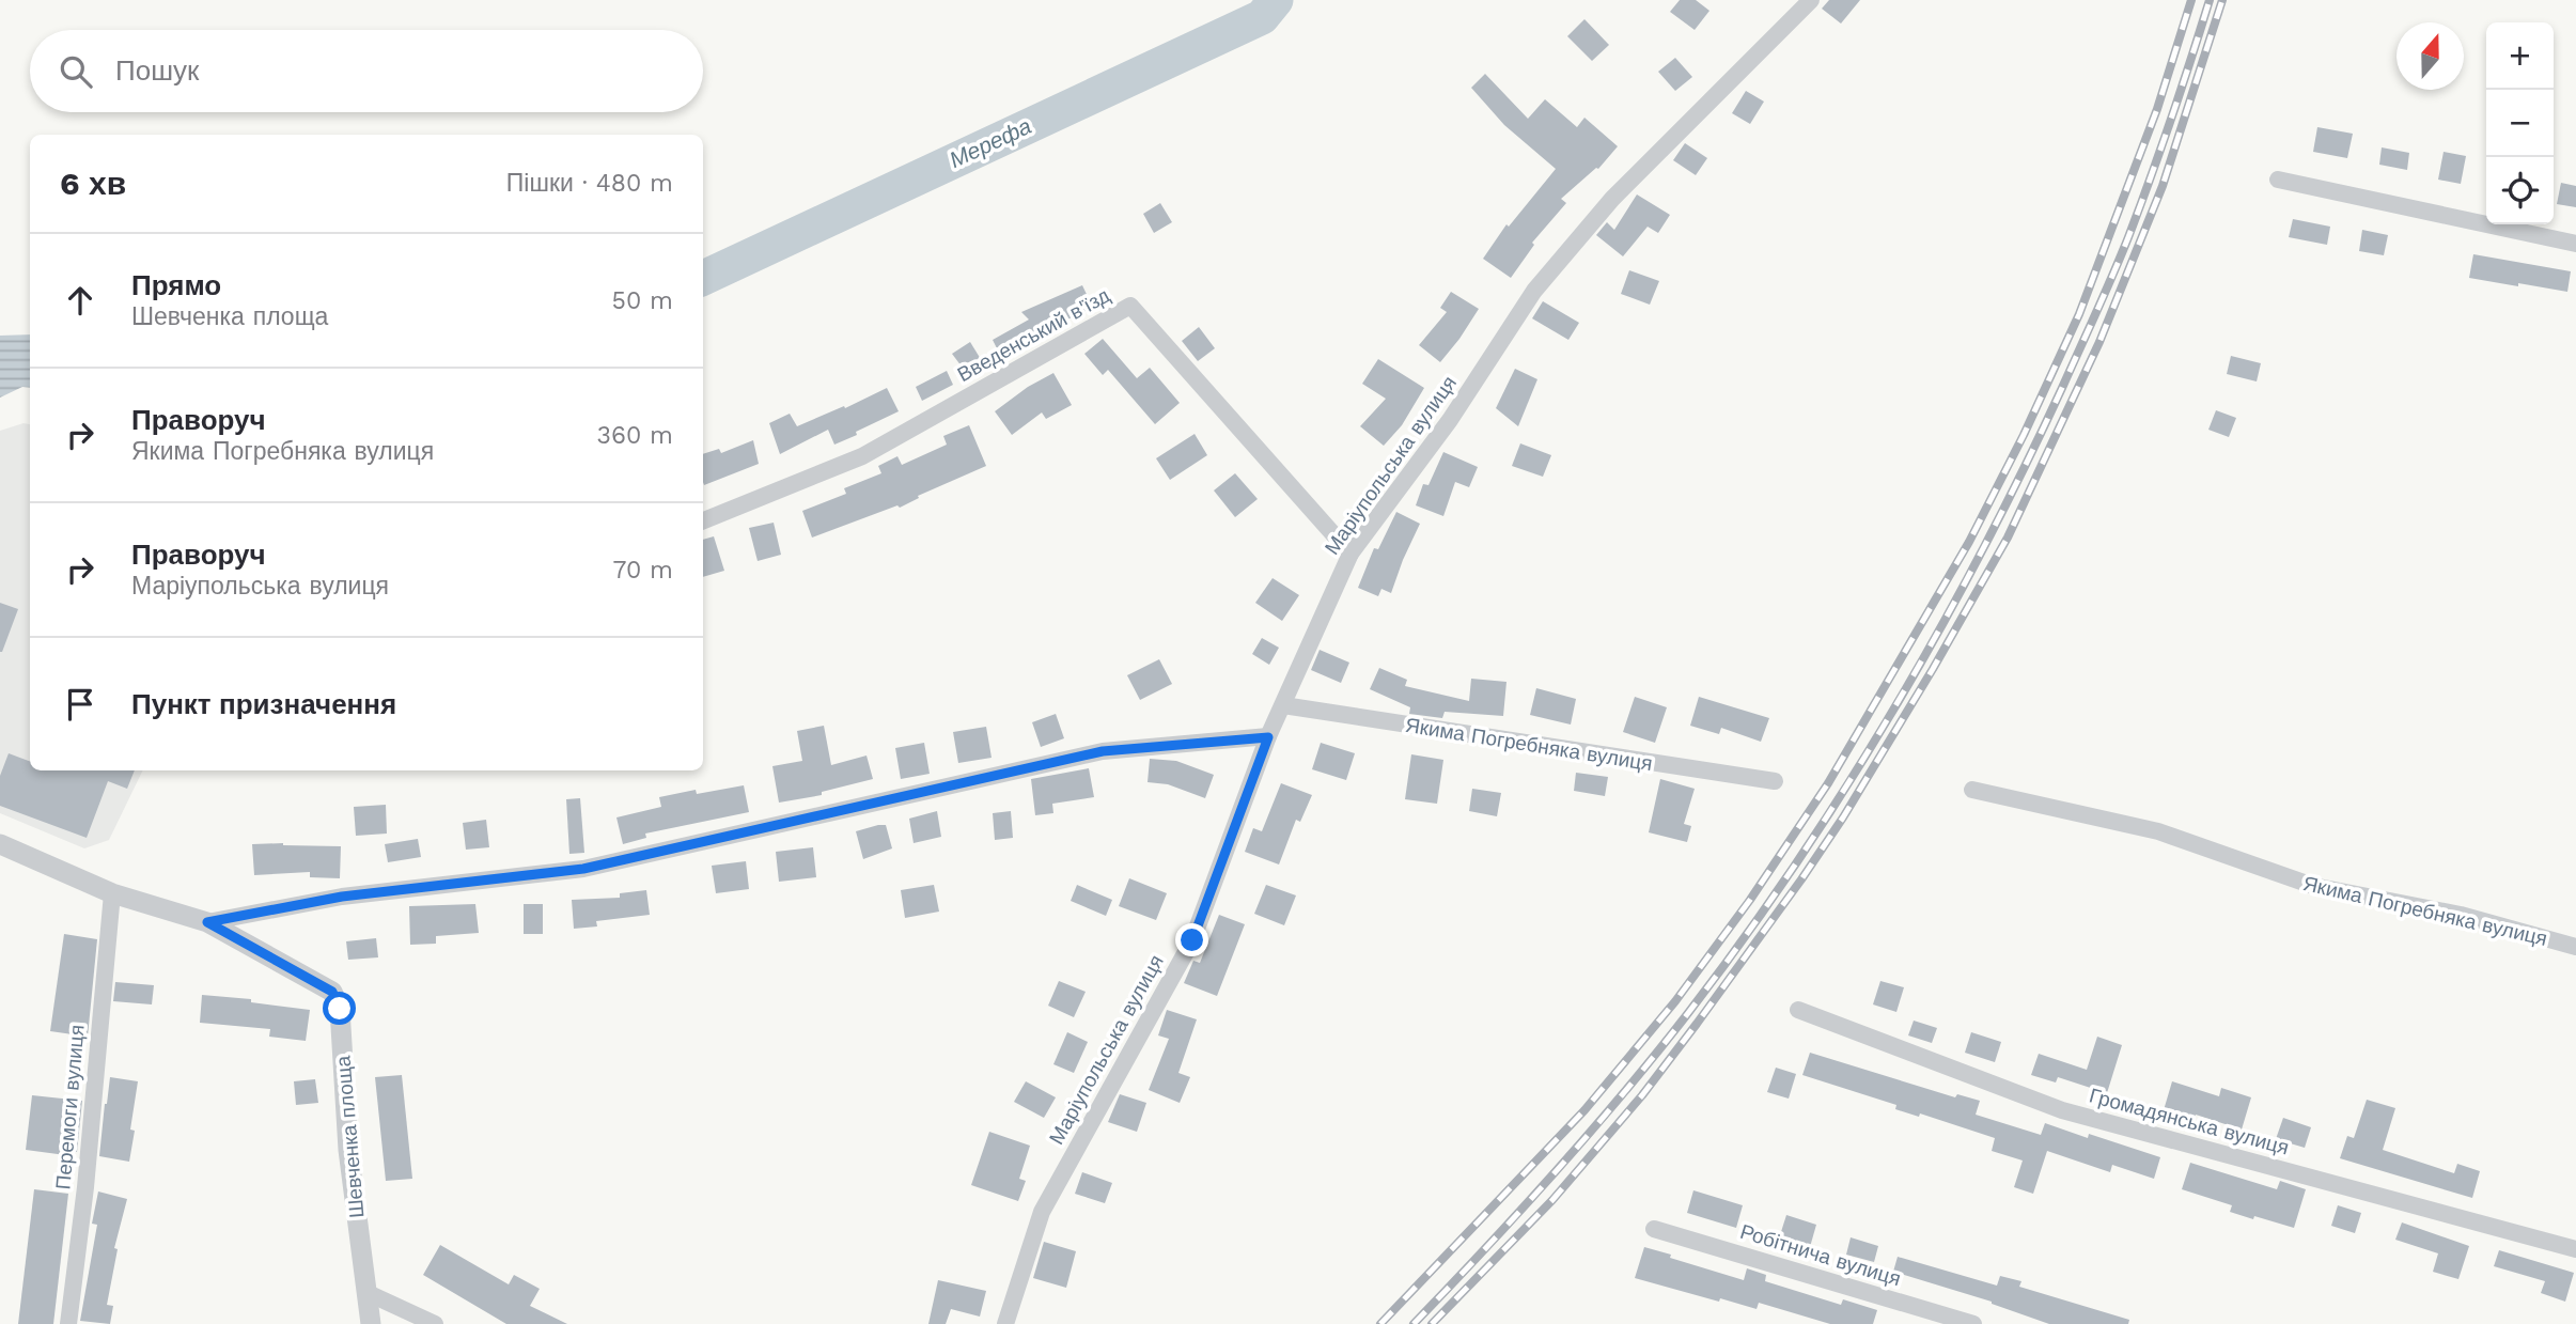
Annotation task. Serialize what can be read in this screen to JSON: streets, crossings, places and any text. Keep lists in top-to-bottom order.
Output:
{
  "streets": {
    "street": [
      "Введенський в'їзд",
      "Маріупольська вулиця",
      "Якима Погребняка вулиця",
      "Перемоги вулиця",
      "Громадянська вулиця",
      "Шевченка площа",
      "Робітнича вулиця"
    ]
  },
  "crossings": [
    ["Введенський в'їзд", "Маріупольська вулиця"],
    ["Маріупольська вулиця", "Якима Погребняка вулиця"]
  ],
  "water": ["Мерефа"],
  "north": "top",
  "page": {
    "map_buttons": ["+", "−"],
    "search": "Пошук",
    "heading": ["6 хв", "Пішки · 480 m"],
    "list": [
      ["Прямо", "Шевченка площа", "50 m"],
      ["Праворуч", "Якима Погребняка вулиця", "360 m"],
      ["Праворуч", "Маріупольська вулиця", "70 m"],
      "Пункт призначення"
    ]
  }
}
